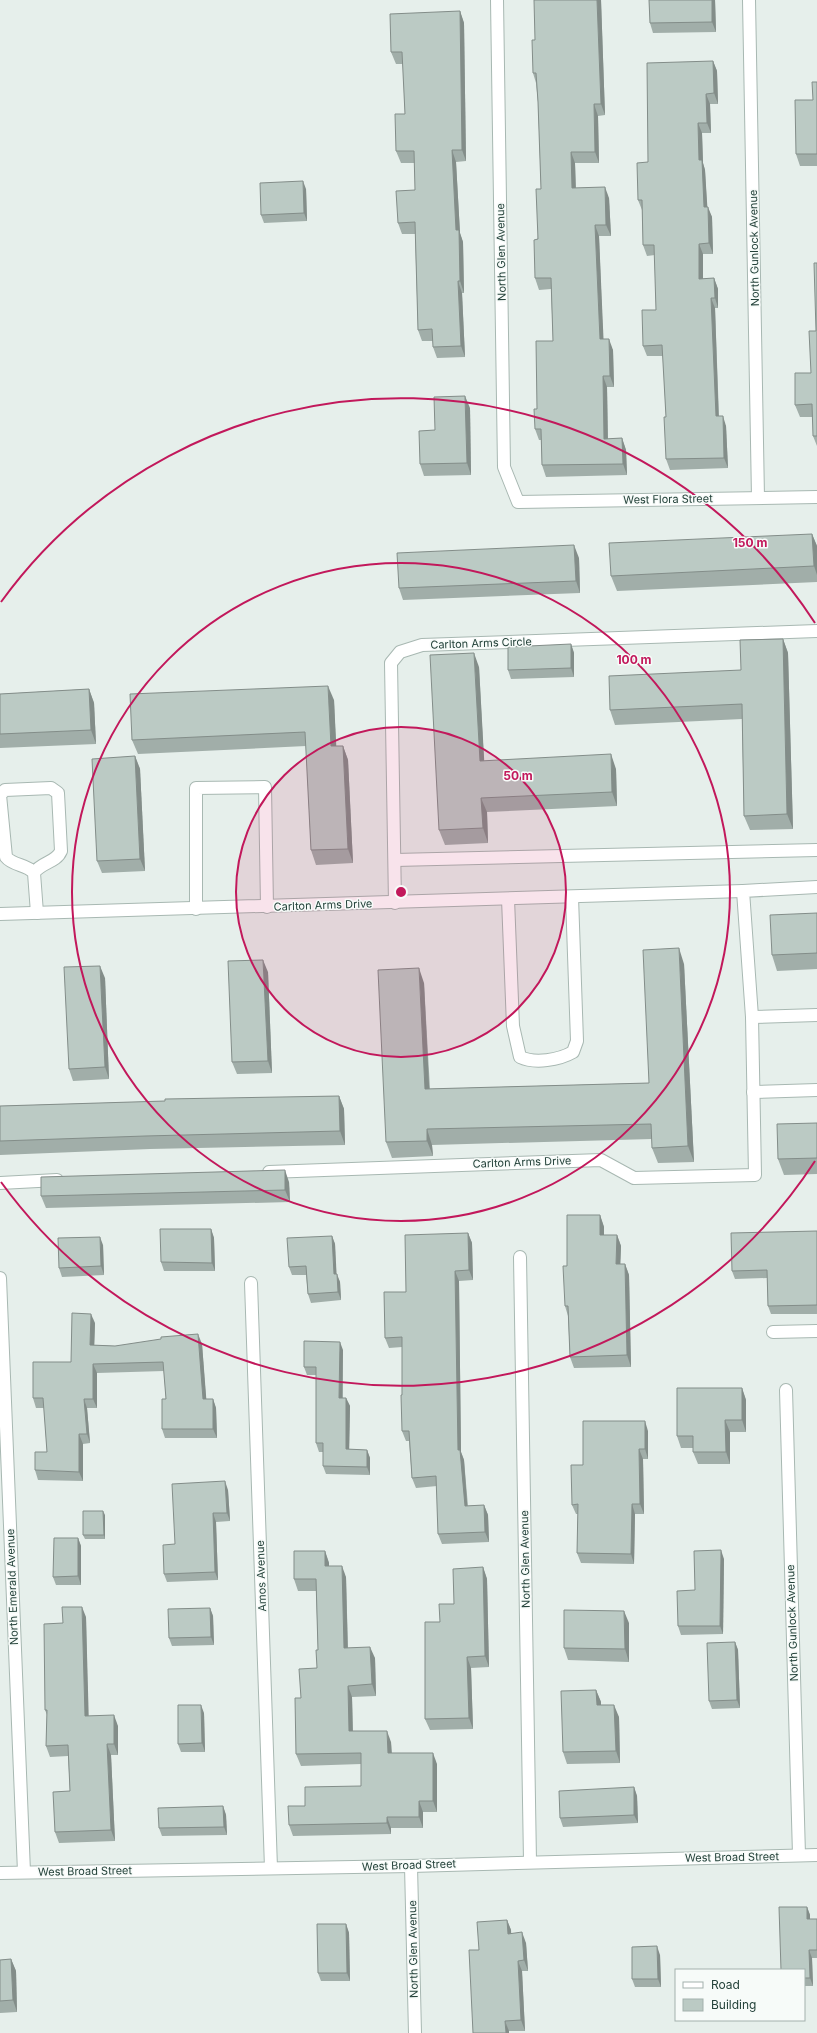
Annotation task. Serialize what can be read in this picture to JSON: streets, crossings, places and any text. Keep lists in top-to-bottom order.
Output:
{
  "streets": {
    "street": [
      "North Gunlock Avenue",
      "North Glen Avenue",
      "West Flora Street",
      "Carlton Arms Circle",
      "Carlton Arms Drive",
      "Amos Avenue",
      "North Emerald Avenue",
      "West Broad Street"
    ]
  },
  "crossings": [
    ["North Gunlock Avenue", "West Flora Street"],
    ["North Gunlock Avenue", "West Broad Street"],
    ["North Glen Avenue", "West Flora Street"],
    ["North Glen Avenue", "West Broad Street"],
    ["Carlton Arms Circle", "Carlton Arms Drive"],
    ["Amos Avenue", "West Broad Street"],
    ["North Emerald Avenue", "West Broad Street"]
  ],
  "legend": ["Road", "Building"],
  "rings": ["150 m", "100 m", "50 m"]
}
